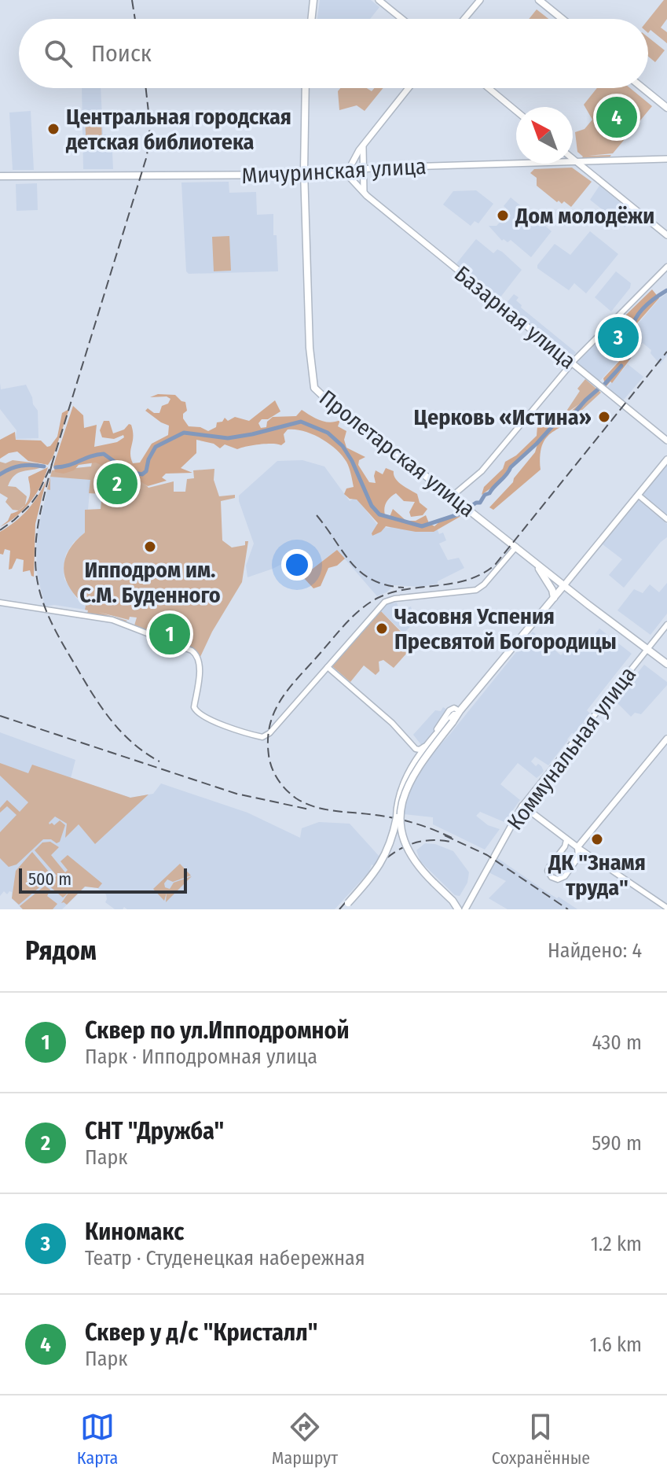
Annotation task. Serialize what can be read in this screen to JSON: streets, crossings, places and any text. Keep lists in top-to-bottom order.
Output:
{
  "streets": {
    "main road": [
      "Мичуринская улица",
      "Базарная улица",
      "Пролетарская улица",
      "Коммунальная улица"
    ]
  },
  "crossings": [
    ["Мичуринская улица", "Базарная улица"],
    ["Мичуринская улица", "Пролетарская улица"],
    ["Пролетарская улица", "Коммунальная улица"]
  ],
  "places": [
    "Центральная городская детская библиотека",
    "Дом молодёжи",
    "Церковь «Истина»",
    "Ипподром им. С.М. Буденного",
    "Часовня Успения Пресвятой Богородицы",
    "ДК \"Знамя труда\""
  ],
  "scale_bar": "500 m",
  "north": "top left",
  "page": {
    "search": "Поиск",
    "pins": [
      "4",
      "3",
      "2",
      "1"
    ],
    "scale": "500 m",
    "heading": ["Рядом", "Найдено: 4"],
    "list": [
      {
        "mark": "1",
        "name": "Сквер по ул.Ипподромной",
        "note": "Парк · Ипподромная улица",
        "value": "430 m"
      },
      {
        "mark": "2",
        "name": "СНТ \"Дружба\"",
        "note": "Парк",
        "value": "590 m"
      },
      {
        "mark": "3",
        "name": "Киномакс",
        "note": "Театр · Студенецкая набережная",
        "value": "1.2 km"
      },
      {
        "mark": "4",
        "name": "Сквер у д/с \"Кристалл\"",
        "note": "Парк",
        "value": "1.6 km"
      }
    ],
    "nav": ["Карта", "Маршрут", "Сохранённые"]
  }
}
